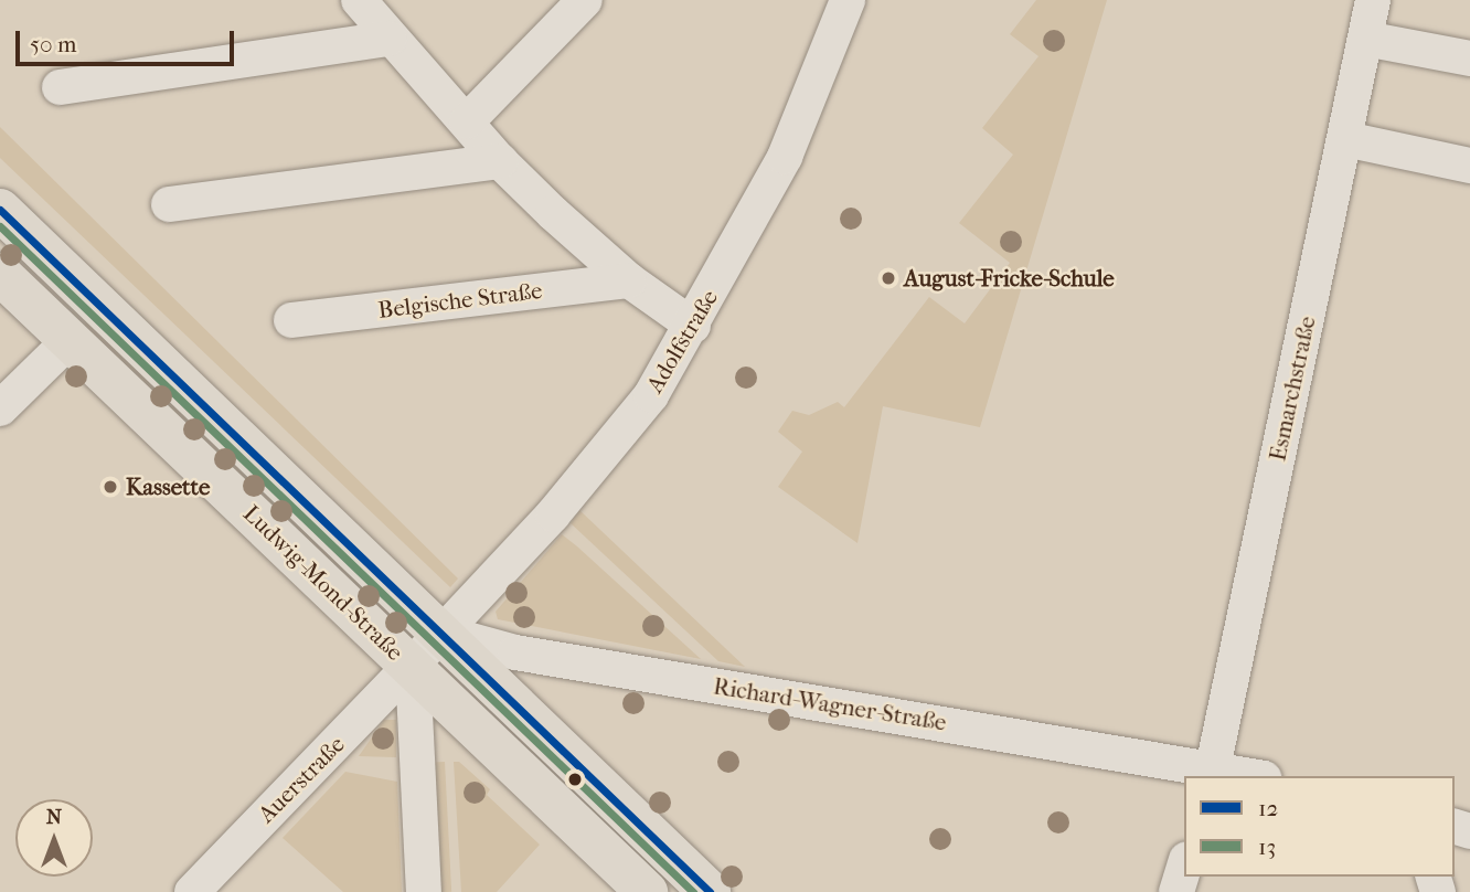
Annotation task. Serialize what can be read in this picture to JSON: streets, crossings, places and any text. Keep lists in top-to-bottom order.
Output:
{
  "streets": {
    "main road": ["Ludwig-Mond-Straße"],
    "street": [
      "Belgische Straße",
      "Adolfstraße",
      "Esmarchstraße",
      "Richard-Wagner-Straße",
      "Auerstraße"
    ]
  },
  "crossings": [
    ["Adolfstraße", "Ludwig-Mond-Straße"],
    ["Adolfstraße", "Richard-Wagner-Straße"],
    ["Esmarchstraße", "Richard-Wagner-Straße"],
    ["Ludwig-Mond-Straße", "Richard-Wagner-Straße"],
    ["Ludwig-Mond-Straße", "Auerstraße"]
  ],
  "places": ["August-Fricke-Schule", "Kassette"],
  "lines": ["transit line 12", "transit line 13"],
  "legend": ["12", "13"],
  "scale_bar": "50 m",
  "north": "top"
}
